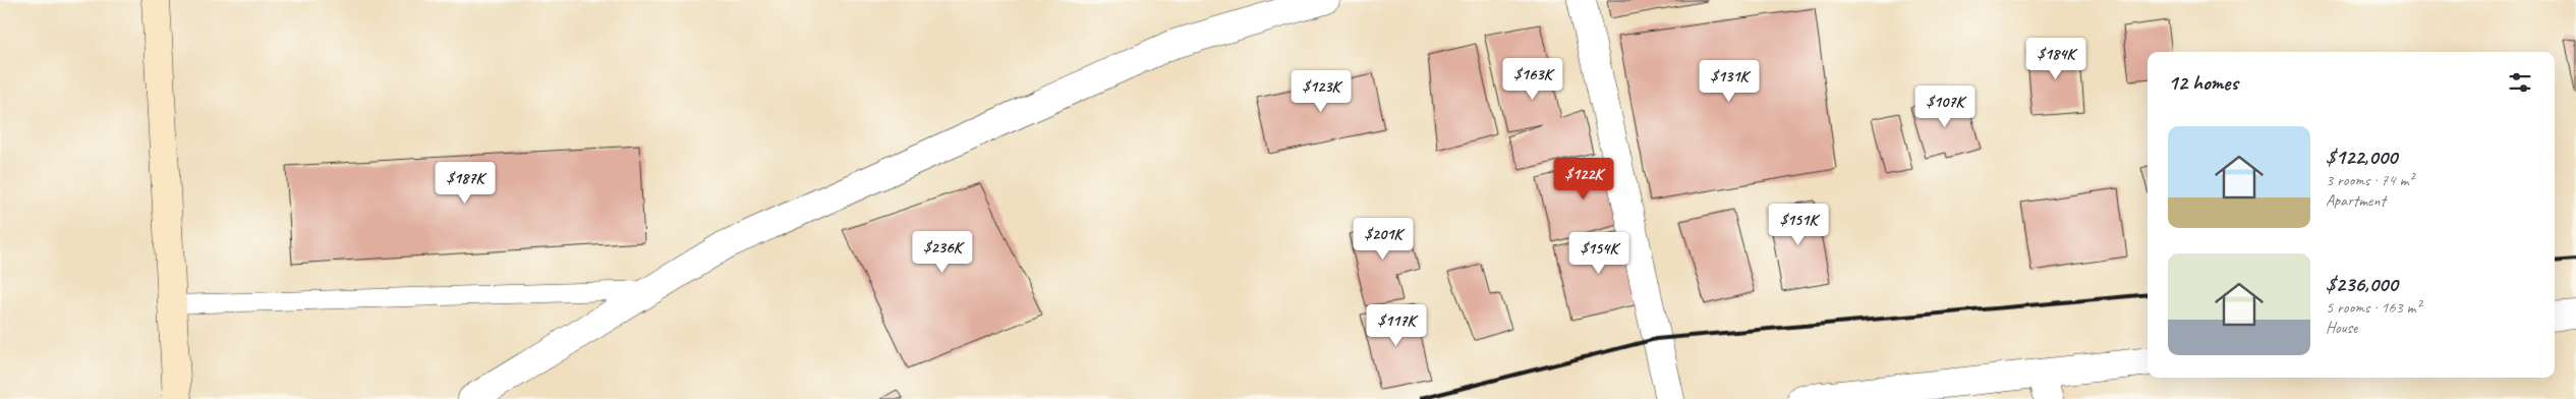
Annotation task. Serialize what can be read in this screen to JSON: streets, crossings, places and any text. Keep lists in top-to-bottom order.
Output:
{
  "page": {
    "price": [
      "$184K",
      "$163K",
      "$131K",
      "$123K",
      "$107K",
      "$122K",
      "$187K",
      "$151K",
      "$201K",
      "$236K",
      "$154K",
      "$117K"
    ],
    "heading": "12 homes",
    "list": [
      {
        "name": "$122,000",
        "note": "3 rooms · 74 m² · Apartment"
      },
      {
        "name": "$236,000",
        "note": "5 rooms · 163 m² · House"
      }
    ]
  }
}
